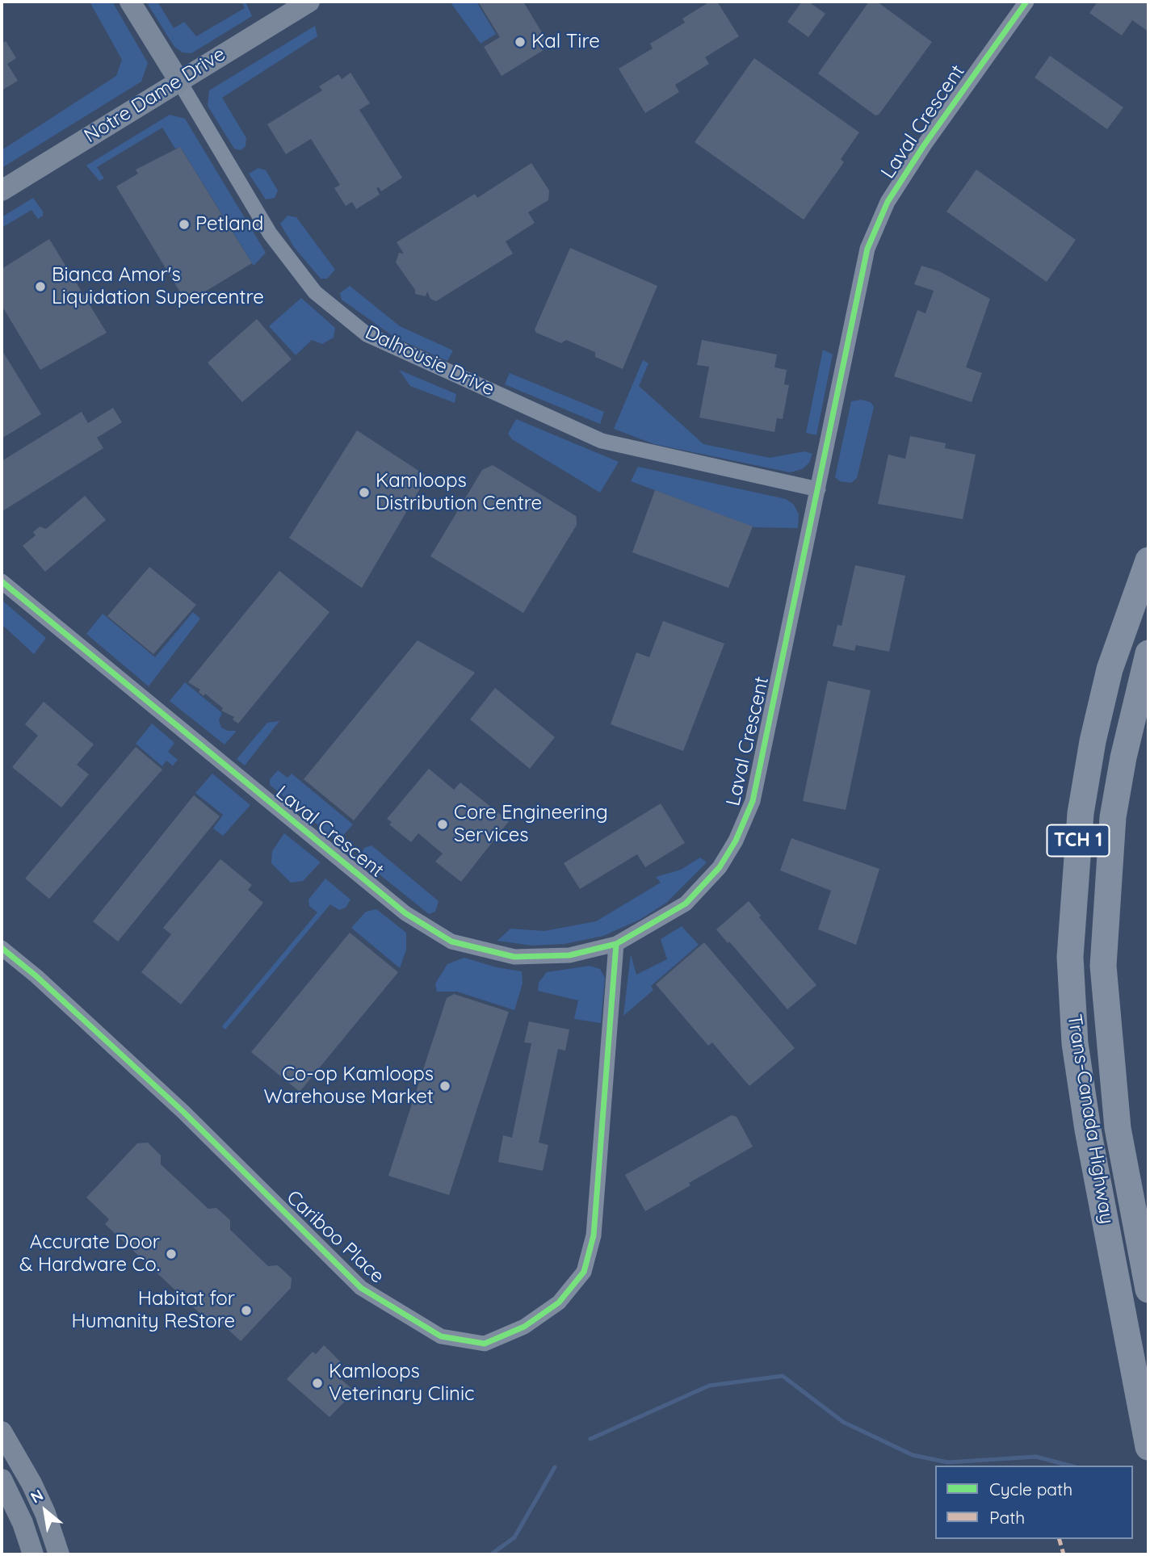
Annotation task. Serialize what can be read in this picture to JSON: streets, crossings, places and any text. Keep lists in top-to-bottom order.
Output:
{
  "streets": {
    "highway": ["TCH 1", "Trans-Canada Highway"],
    "street": [
      "Notre Dame Drive",
      "Laval Crescent",
      "Dalhousie Drive",
      "Cariboo Place"
    ]
  },
  "crossings": [
    ["Notre Dame Drive", "Dalhousie Drive"],
    ["Laval Crescent", "Dalhousie Drive"],
    ["Laval Crescent", "Cariboo Place"]
  ],
  "places": [
    "Kal Tire",
    "Petland",
    "Bianca Amor's Liquidation Supercentre",
    "Kamloops Distribution Centre",
    "Core Engineering Services",
    "Co-op Kamloops Warehouse Market",
    "Accurate Door & Hardware Co.",
    "Habitat for Humanity ReStore",
    "Kamloops Veterinary Clinic"
  ],
  "legend": ["Cycle path", "Path"],
  "north": "top left"
}
